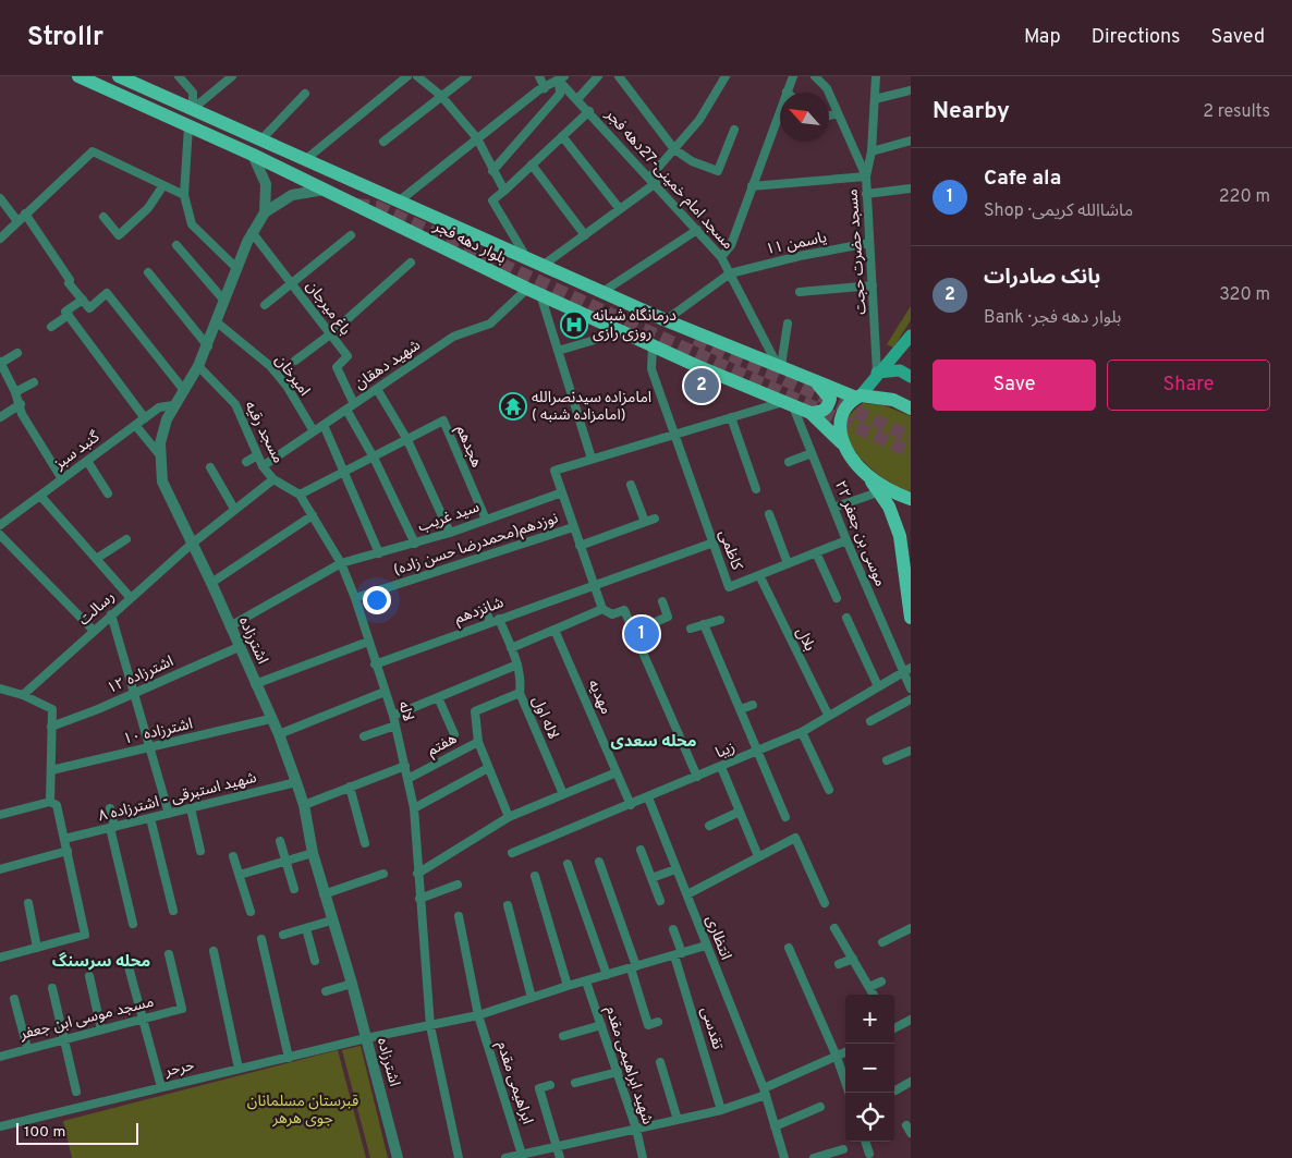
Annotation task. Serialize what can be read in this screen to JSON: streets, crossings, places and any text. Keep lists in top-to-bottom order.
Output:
{
  "streets": {
    "main road": ["بلوار دهه فجر"],
    "street": [
      "مسجد امام خمینی-27دهه فجر",
      "یاسمن ۱۱",
      "مسجد حضرت حجت",
      "باغ میرجان",
      "شهید دهقان",
      "امیرخان",
      "مسجد رقیه",
      "هجدهم",
      "گنبد سبز",
      "سید غریب",
      "موسی بن جعفر ۲۲",
      "نوزدهم(محمدرضا حسن زاده)",
      "کاظمی",
      "رسالت",
      "شانزدهم",
      "بلال",
      "اشترزاده",
      "اشترزاده ۱۲",
      "مهدیه",
      "لاله",
      "لاله اول",
      "اشترزاده ۱۰",
      "هفتم",
      "زیبا",
      "شهید استبرقی - اشترزاده ۸",
      "انتظاری",
      "مسجد موسی ابن جعفر",
      "تقدسی",
      "شهید ابراهیمی مقدم",
      "حرحر",
      "ابراهیمی مقدم"
    ]
  },
  "crossings": [
    ["مسجد امام خمینی-27دهه فجر", "بلوار دهه فجر"],
    ["مسجد امام خمینی-27دهه فجر", "یاسمن ۱۱"],
    ["بلوار دهه فجر", "شهید دهقان"],
    ["بلوار دهه فجر", "موسی بن جعفر ۲۲"],
    ["بلوار دهه فجر", "کاظمی"],
    ["بلوار دهه فجر", "اشترزاده"],
    ["یاسمن ۱۱", "مسجد حضرت حجت"],
    ["باغ میرجان", "شهید دهقان"],
    ["باغ میرجان", "اشترزاده"],
    ["شهید دهقان", "امیرخان"],
    ["شهید دهقان", "مسجد رقیه"],
    ["امیرخان", "اشترزاده"],
    ["مسجد رقیه", "سید غریب"],
    ["مسجد رقیه", "رسالت"],
    ["مسجد رقیه", "اشترزاده"],
    ["مسجد رقیه", "لاله"],
    ["هجدهم", "سید غریب"],
    ["گنبد سبز", "اشترزاده"],
    ["سید غریب", "اشترزاده"],
    ["سید غریب", "لاله"],
    ["موسی بن جعفر ۲۲", "کاظمی"],
    ["موسی بن جعفر ۲۲", "زیبا"],
    ["نوزدهم(محمدرضا حسن زاده)", "لاله"],
    ["کاظمی", "شانزدهم"],
    ["کاظمی", "بلال"],
    ["رسالت", "اشترزاده"],
    ["شانزدهم", "لاله"],
    ["شانزدهم", "لاله اول"],
    ["بلال", "زیبا"],
    ["اشترزاده", "اشترزاده ۱۲"],
    ["اشترزاده", "اشترزاده ۱۰"],
    ["اشترزاده", "شهید استبرقی - اشترزاده ۸"],
    ["اشترزاده", "حرحر"],
    ["مهدیه", "زیبا"],
    ["لاله", "هفتم"],
    ["لاله", "حرحر"],
    ["لاله اول", "هفتم"],
    ["زیبا", "انتظاری"],
    ["انتظاری", "حرحر"],
    ["تقدسی", "حرحر"],
    ["شهید ابراهیمی مقدم", "حرحر"],
    ["حرحر", "ابراهیمی مقدم"]
  ],
  "districts": ["محله سعدی", "محله سرسنگ"],
  "parks": ["قبرستان مسلمانان جوی هرهر"],
  "places": {
    "hospital": ["درمانگاه شبانه روزی رازی"],
    "temple": ["امامزاده سیدنصرالله ( امامزاده شنبه)"]
  },
  "scale_bar": "100 m",
  "north": "top left",
  "page": {
    "header": "Strollr",
    "nav": ["Map", "Directions", "Saved"],
    "heading": ["Nearby", "2 results"],
    "list": [
      {
        "mark": "1",
        "name": "Cafe ala",
        "note": "Shop · ماشاالله کریمی",
        "value": "220 m"
      },
      {
        "mark": "2",
        "name": "بانک صادرات",
        "note": "Bank · بلوار دهه فجر",
        "value": "320 m"
      }
    ],
    "buttons": ["Save", "Share"],
    "pins": ["2", "1"],
    "map_buttons": ["+", "−"],
    "scale": "100 m"
  }
}
